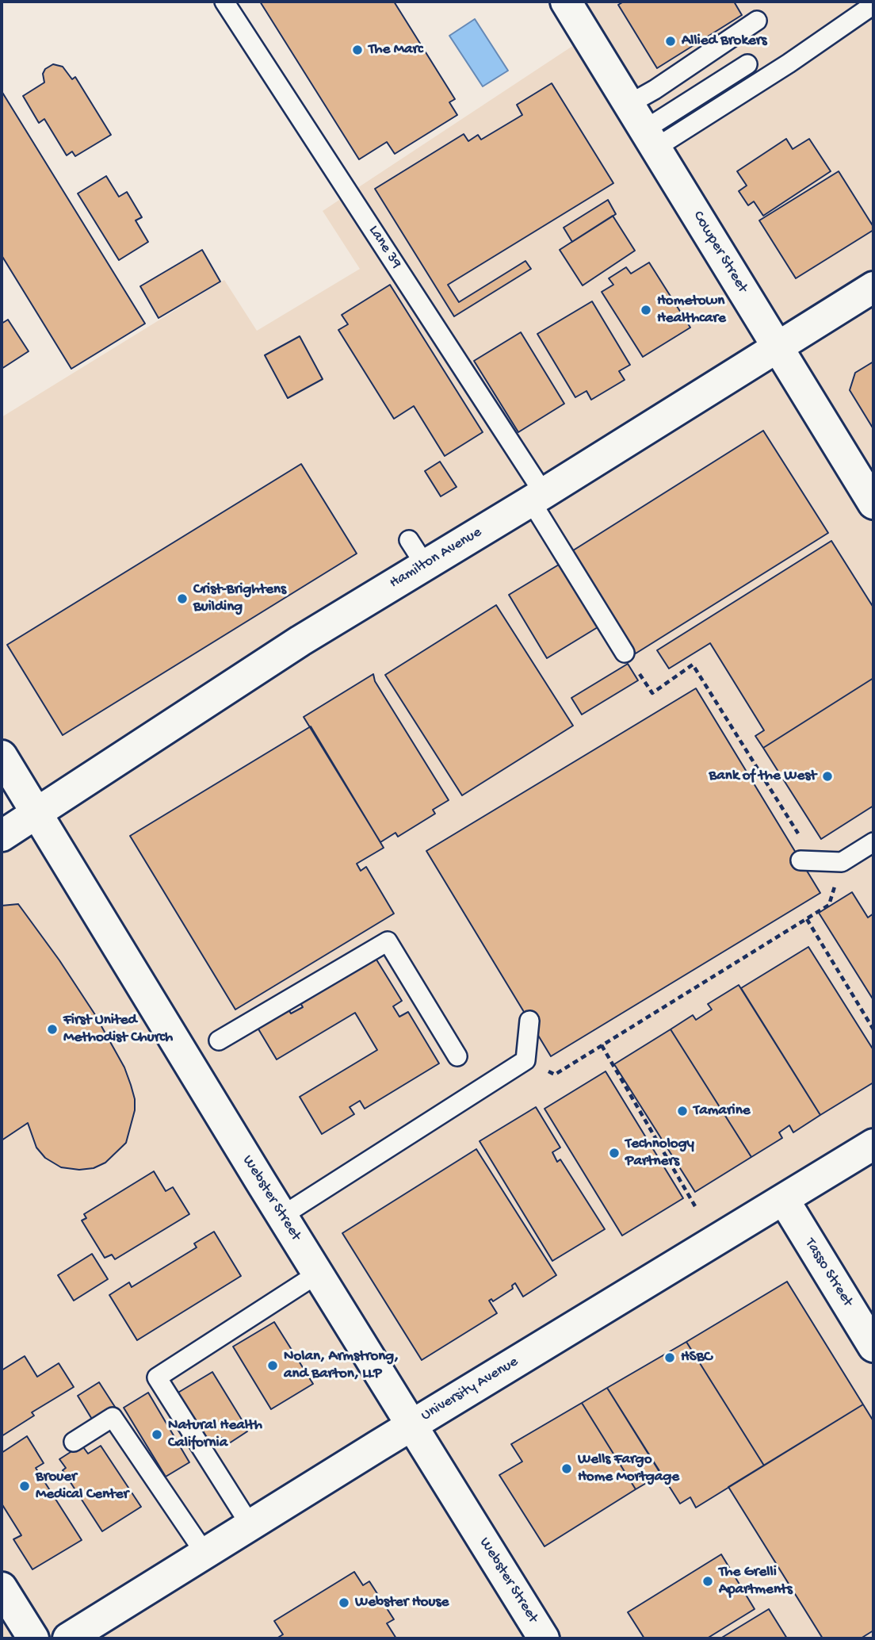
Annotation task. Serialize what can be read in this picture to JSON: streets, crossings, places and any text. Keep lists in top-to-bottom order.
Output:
{
  "streets": {
    "street": [
      "Cowper Street",
      "Hamilton Avenue",
      "Webster Street",
      "Tasso Street",
      "University Avenue"
    ],
    "lane": ["Lane 39"]
  },
  "crossings": [
    ["Lane 39", "Hamilton Avenue"],
    ["Cowper Street", "Hamilton Avenue"],
    ["Hamilton Avenue", "Webster Street"],
    ["Webster Street", "University Avenue"],
    ["Tasso Street", "University Avenue"]
  ],
  "places": [
    "Allied Brokers",
    "The Marc",
    "Hometown Healthcare",
    "Crist-Brightens Building",
    "Bank of the West",
    "First United Methodist Church",
    "Tamarine",
    "Technology Partners",
    "HSBC",
    "Nolan, Armstrong, and Barton, LLP",
    "Natural Health California",
    "Wells Fargo Home Mortgage",
    "Brouer Medical Center",
    "The Grelli Apartments",
    "Webster House"
  ]
}
